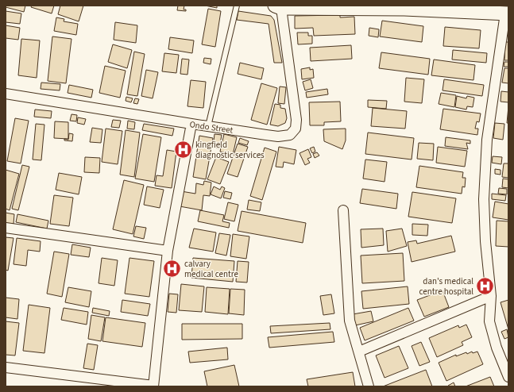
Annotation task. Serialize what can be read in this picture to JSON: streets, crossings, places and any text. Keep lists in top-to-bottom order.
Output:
{
  "streets": {
    "street": ["Ondo Street"]
  },
  "places": {
    "hospital": ["kingfield diagnostic services", "calvary medical centre", "dan's medical centre hospital"]
  }
}
